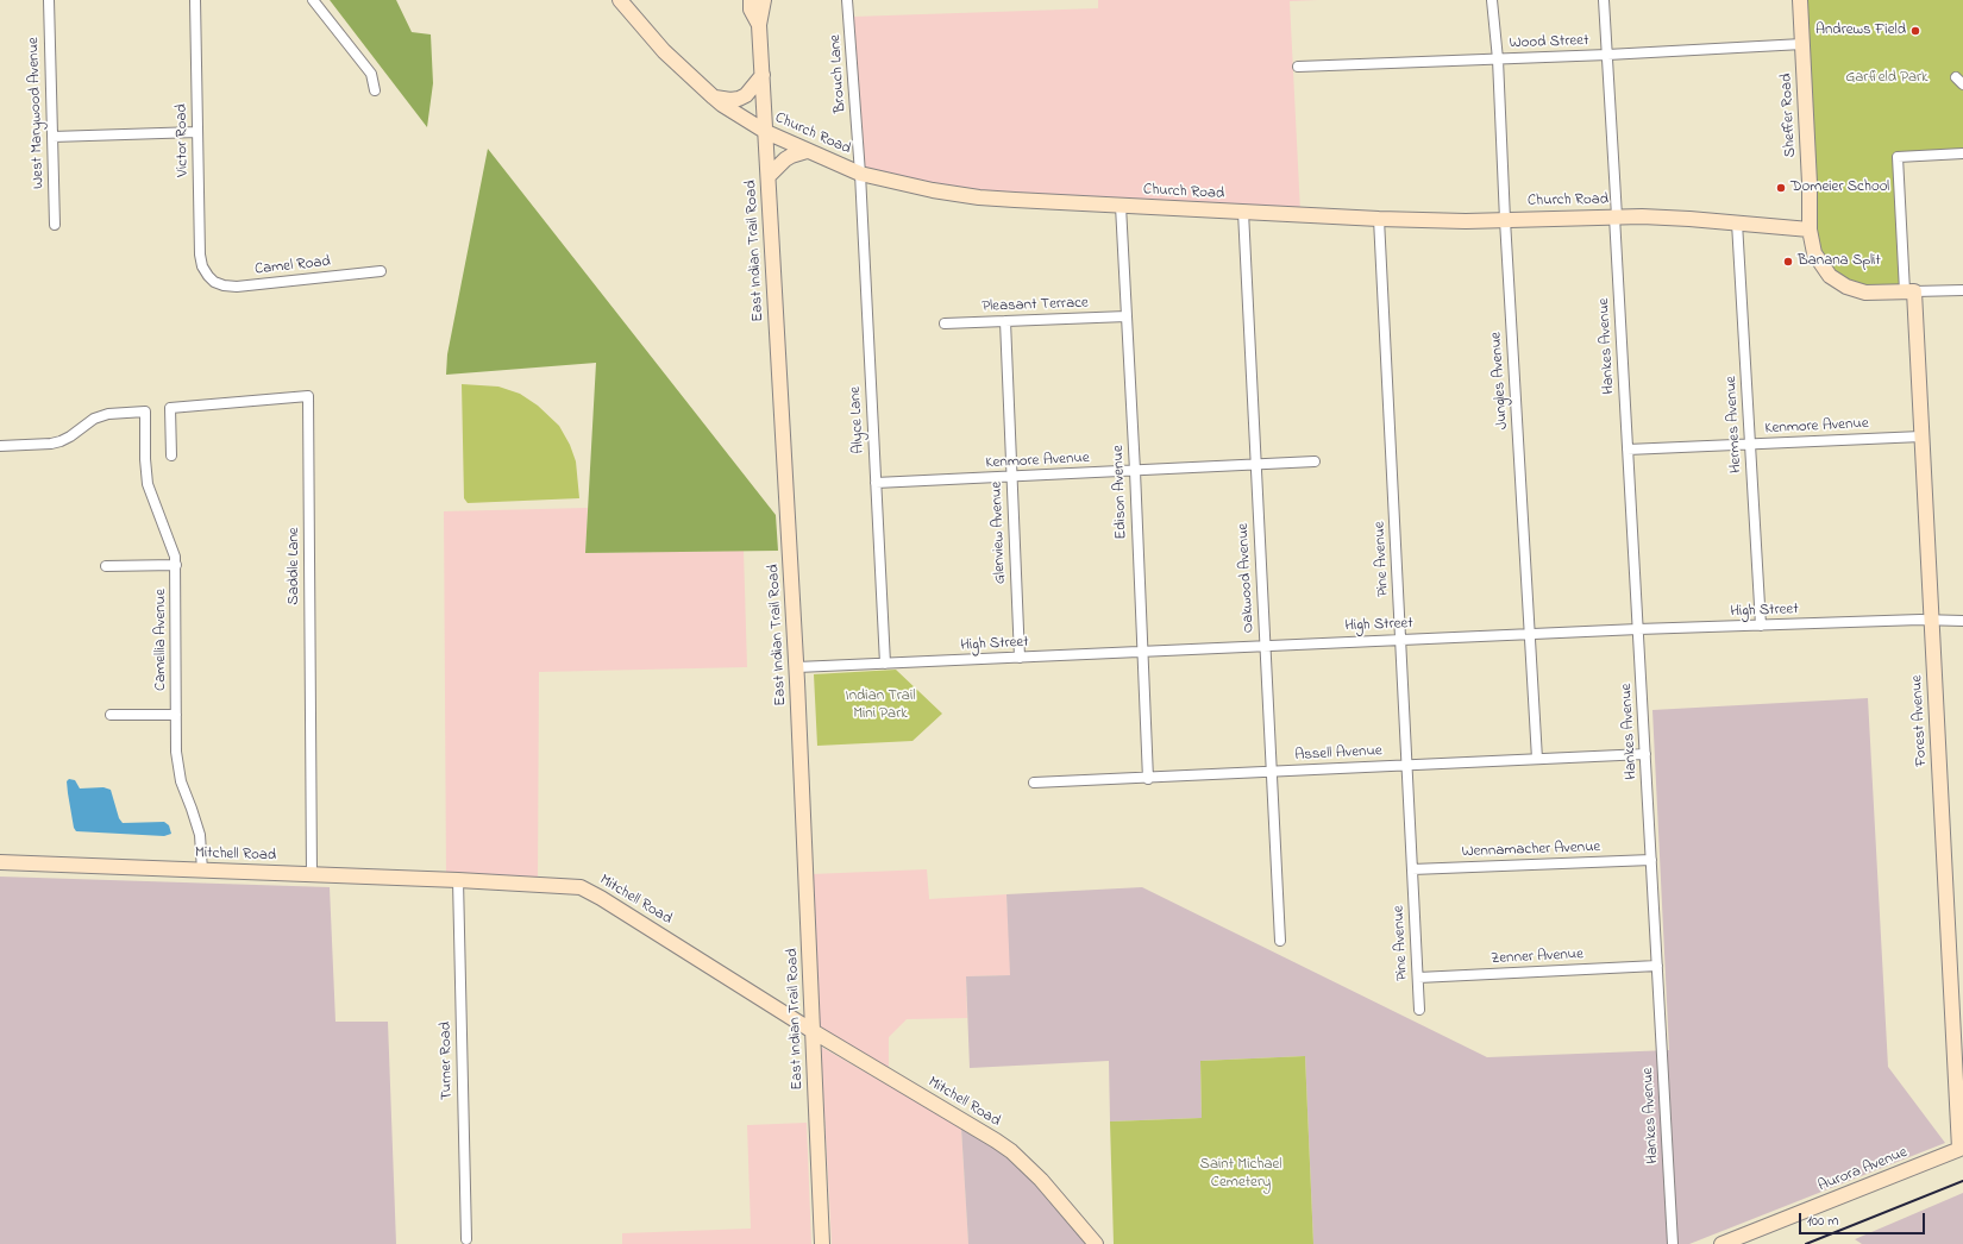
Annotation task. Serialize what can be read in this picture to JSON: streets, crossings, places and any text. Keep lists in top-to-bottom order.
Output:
{
  "streets": {
    "street": [
      "Wood Street",
      "Brouch Lane",
      "West Marywood Avenue",
      "Sheffer Road",
      "Church Road",
      "Victor Road",
      "East Indian Trail Road",
      "Camel Road",
      "Pleasant Terrace",
      "Hankes Avenue",
      "Jungles Avenue",
      "Alyce Lane",
      "Hermes Avenue",
      "Kenmore Avenue",
      "Edison Avenue",
      "Glenview Avenue",
      "Pine Avenue",
      "Saddle Lane",
      "Oakwood Avenue",
      "High Street",
      "Camellia Avenue",
      "Forest Avenue",
      "Assell Avenue",
      "Wennamacher Avenue",
      "Mitchell Road",
      "Zenner Avenue",
      "Turner Road",
      "Aurora Avenue"
    ]
  },
  "crossings": [
    ["Wood Street", "Sheffer Road"],
    ["Wood Street", "Hankes Avenue"],
    ["Wood Street", "Jungles Avenue"],
    ["Brouch Lane", "Church Road"],
    ["Brouch Lane", "Alyce Lane"],
    ["Sheffer Road", "Church Road"],
    ["Sheffer Road", "Forest Avenue"],
    ["Church Road", "East Indian Trail Road"],
    ["Church Road", "Hankes Avenue"],
    ["Church Road", "Jungles Avenue"],
    ["Church Road", "Alyce Lane"],
    ["Church Road", "Hermes Avenue"],
    ["Church Road", "Edison Avenue"],
    ["Church Road", "Pine Avenue"],
    ["Church Road", "Oakwood Avenue"],
    ["Victor Road", "Camel Road"],
    ["East Indian Trail Road", "High Street"],
    ["East Indian Trail Road", "Mitchell Road"],
    ["Pleasant Terrace", "Edison Avenue"],
    ["Pleasant Terrace", "Glenview Avenue"],
    ["Hankes Avenue", "Kenmore Avenue"],
    ["Hankes Avenue", "High Street"],
    ["Hankes Avenue", "Assell Avenue"],
    ["Hankes Avenue", "Wennamacher Avenue"],
    ["Hankes Avenue", "Zenner Avenue"],
    ["Jungles Avenue", "High Street"],
    ["Jungles Avenue", "Assell Avenue"],
    ["Alyce Lane", "Kenmore Avenue"],
    ["Alyce Lane", "High Street"],
    ["Hermes Avenue", "Kenmore Avenue"],
    ["Hermes Avenue", "High Street"],
    ["Kenmore Avenue", "Edison Avenue"],
    ["Kenmore Avenue", "Glenview Avenue"],
    ["Kenmore Avenue", "Oakwood Avenue"],
    ["Kenmore Avenue", "Forest Avenue"],
    ["Edison Avenue", "High Street"],
    ["Edison Avenue", "Assell Avenue"],
    ["Glenview Avenue", "High Street"],
    ["Pine Avenue", "High Street"],
    ["Pine Avenue", "Assell Avenue"],
    ["Pine Avenue", "Wennamacher Avenue"],
    ["Pine Avenue", "Zenner Avenue"],
    ["Saddle Lane", "Mitchell Road"],
    ["Oakwood Avenue", "High Street"],
    ["Oakwood Avenue", "Assell Avenue"],
    ["High Street", "Forest Avenue"],
    ["Camellia Avenue", "Mitchell Road"],
    ["Forest Avenue", "Aurora Avenue"],
    ["Mitchell Road", "Turner Road"]
  ],
  "parks": ["Garfield Park", "Indian Trail Mini Park", "Saint Michael Cemetery"],
  "places": ["Andrews Field", "Domeier School", "Banana Split"],
  "scale_bar": "100 m"
}
